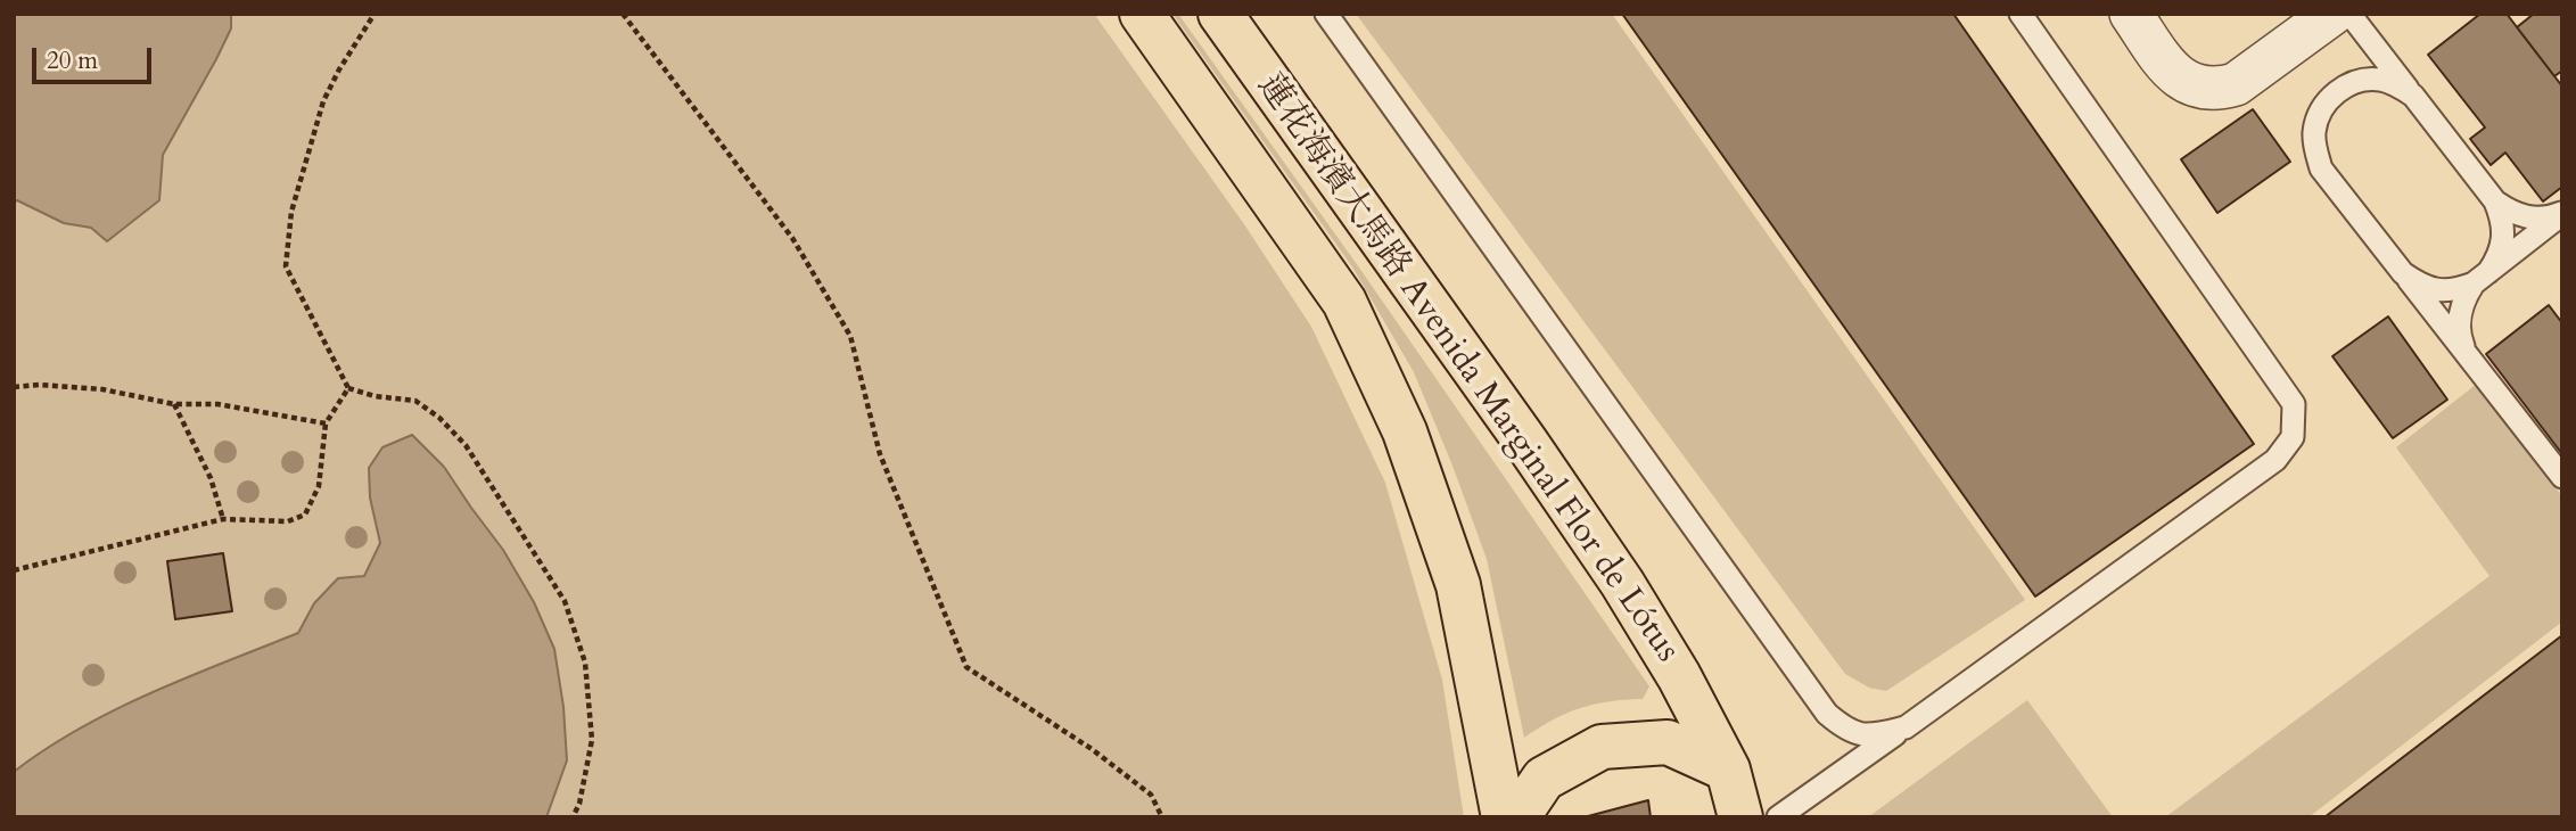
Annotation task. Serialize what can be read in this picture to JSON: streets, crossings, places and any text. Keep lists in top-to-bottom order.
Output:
{
  "streets": {
    "main road": ["蓮花海濱大馬路 Avenida Marginal Flor de Lótus"]
  },
  "scale_bar": "20 m"
}
